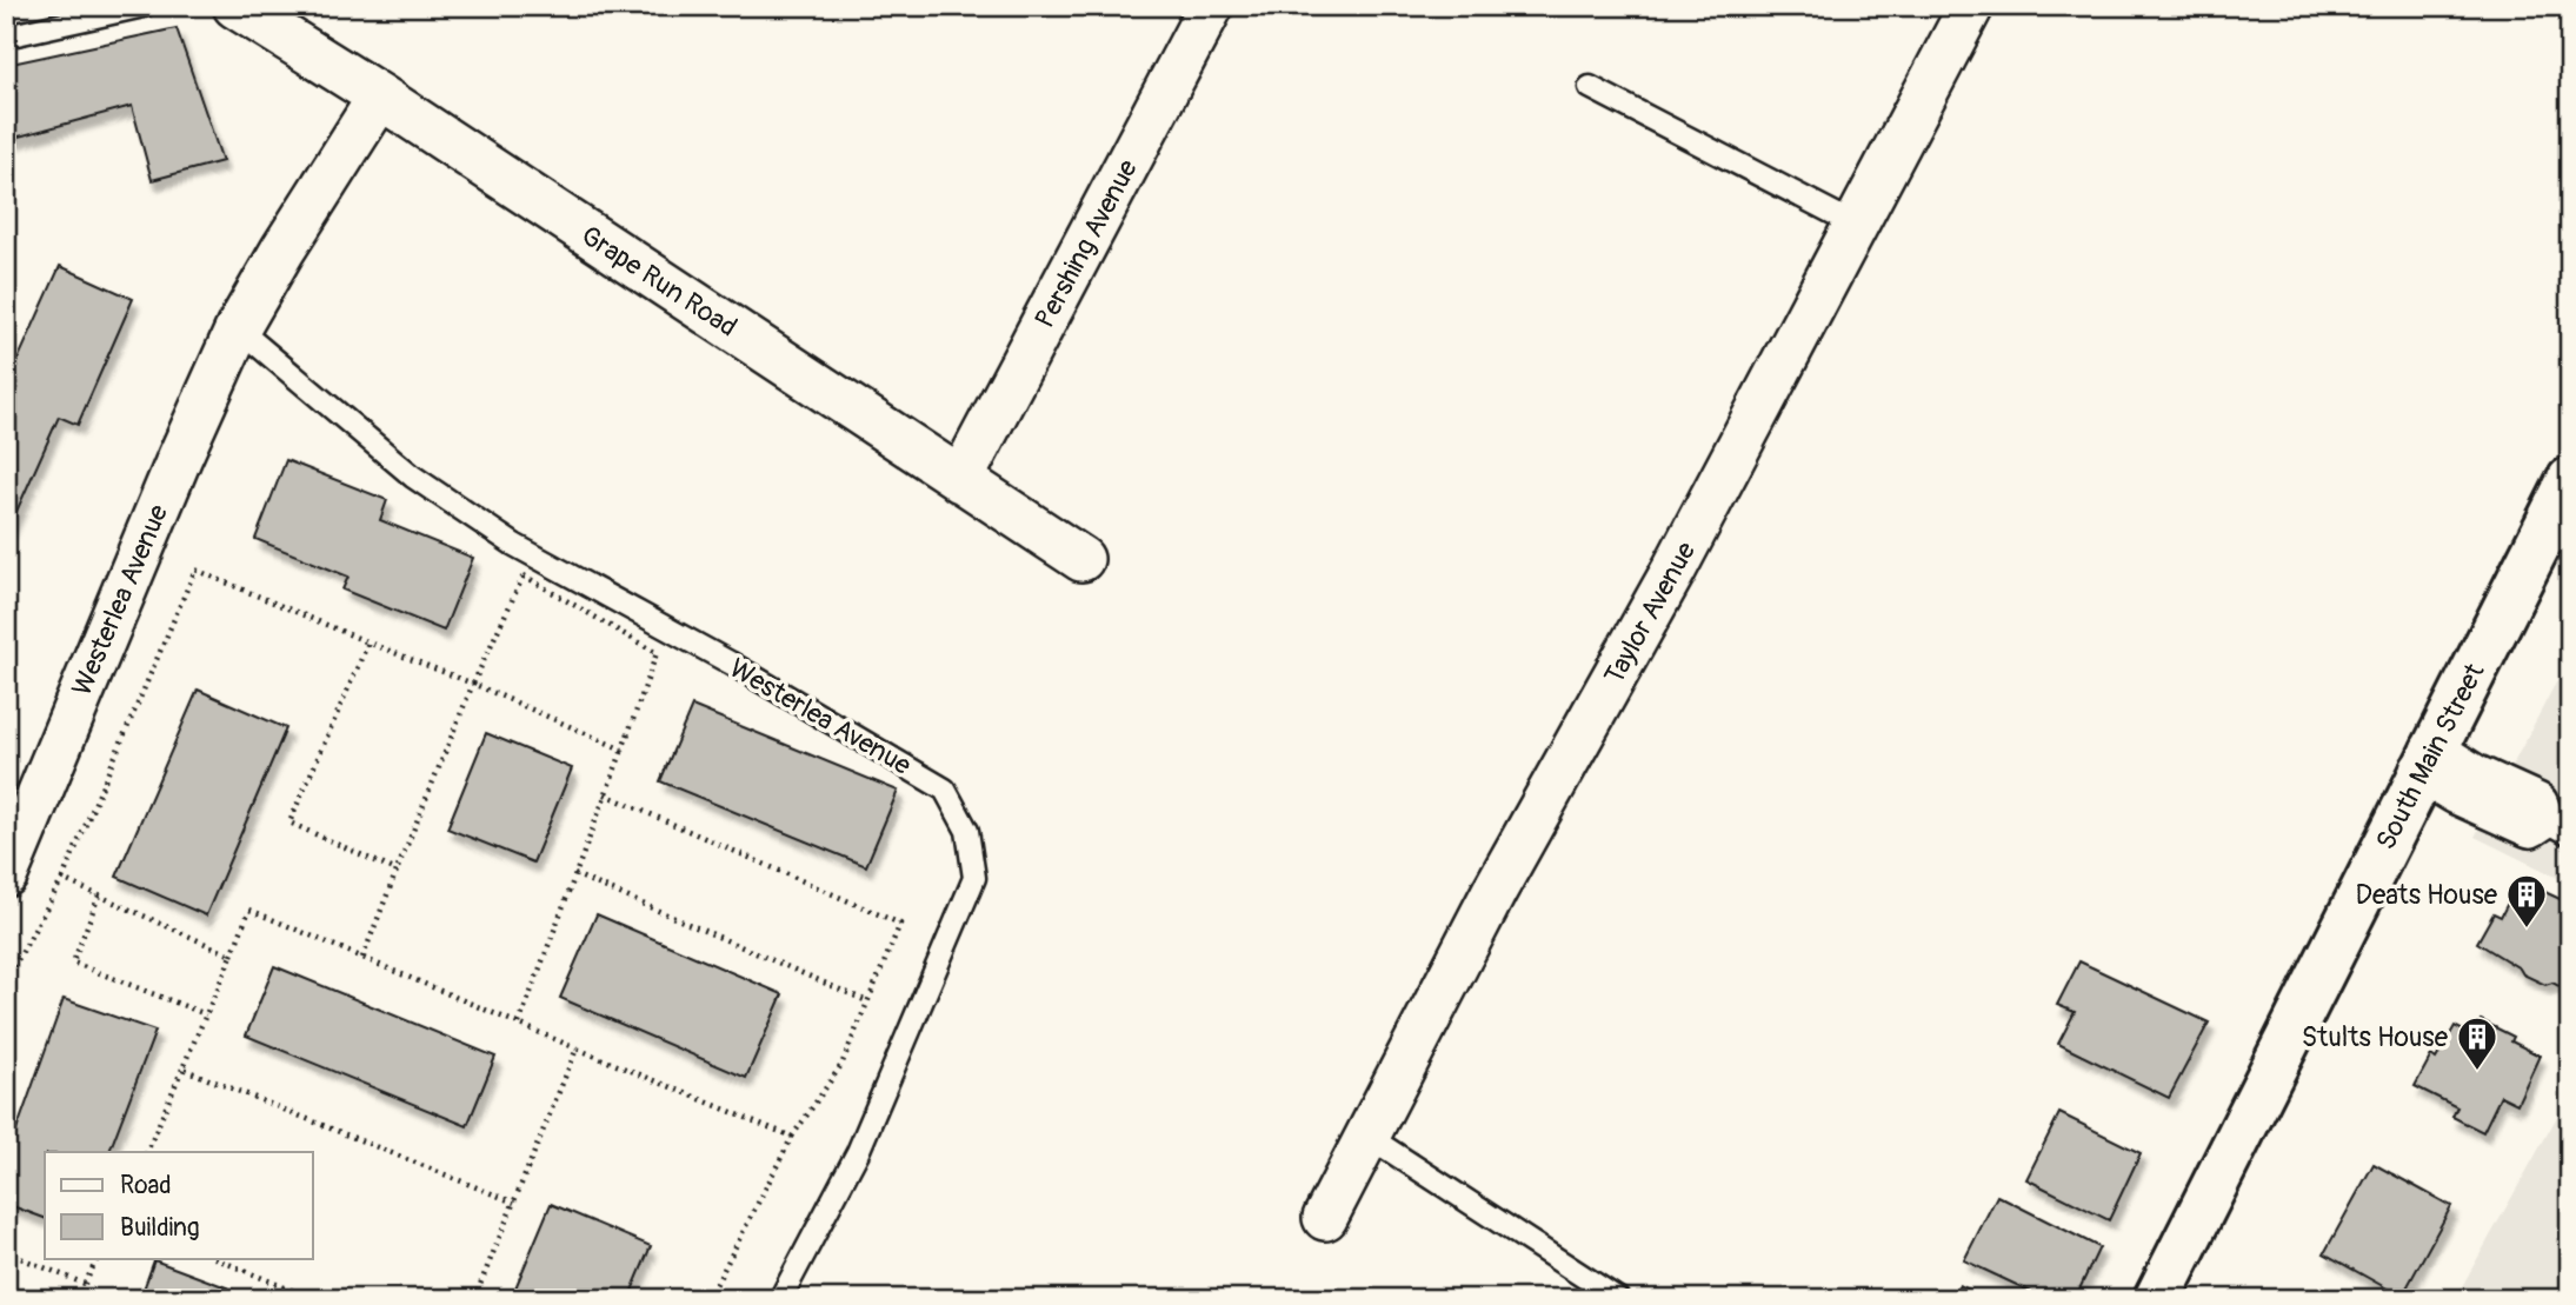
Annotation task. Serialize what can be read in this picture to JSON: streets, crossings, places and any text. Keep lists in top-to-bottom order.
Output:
{
  "streets": {
    "main road": ["South Main Street"],
    "street": [
      "Pershing Avenue",
      "Grape Run Road",
      "Westerlea Avenue",
      "Taylor Avenue"
    ]
  },
  "crossings": [
    ["Pershing Avenue", "Grape Run Road"],
    ["Grape Run Road", "Westerlea Avenue"]
  ],
  "places": {
    "building": ["Deats House", "Stults House"]
  },
  "legend": ["Road", "Building"]
}
